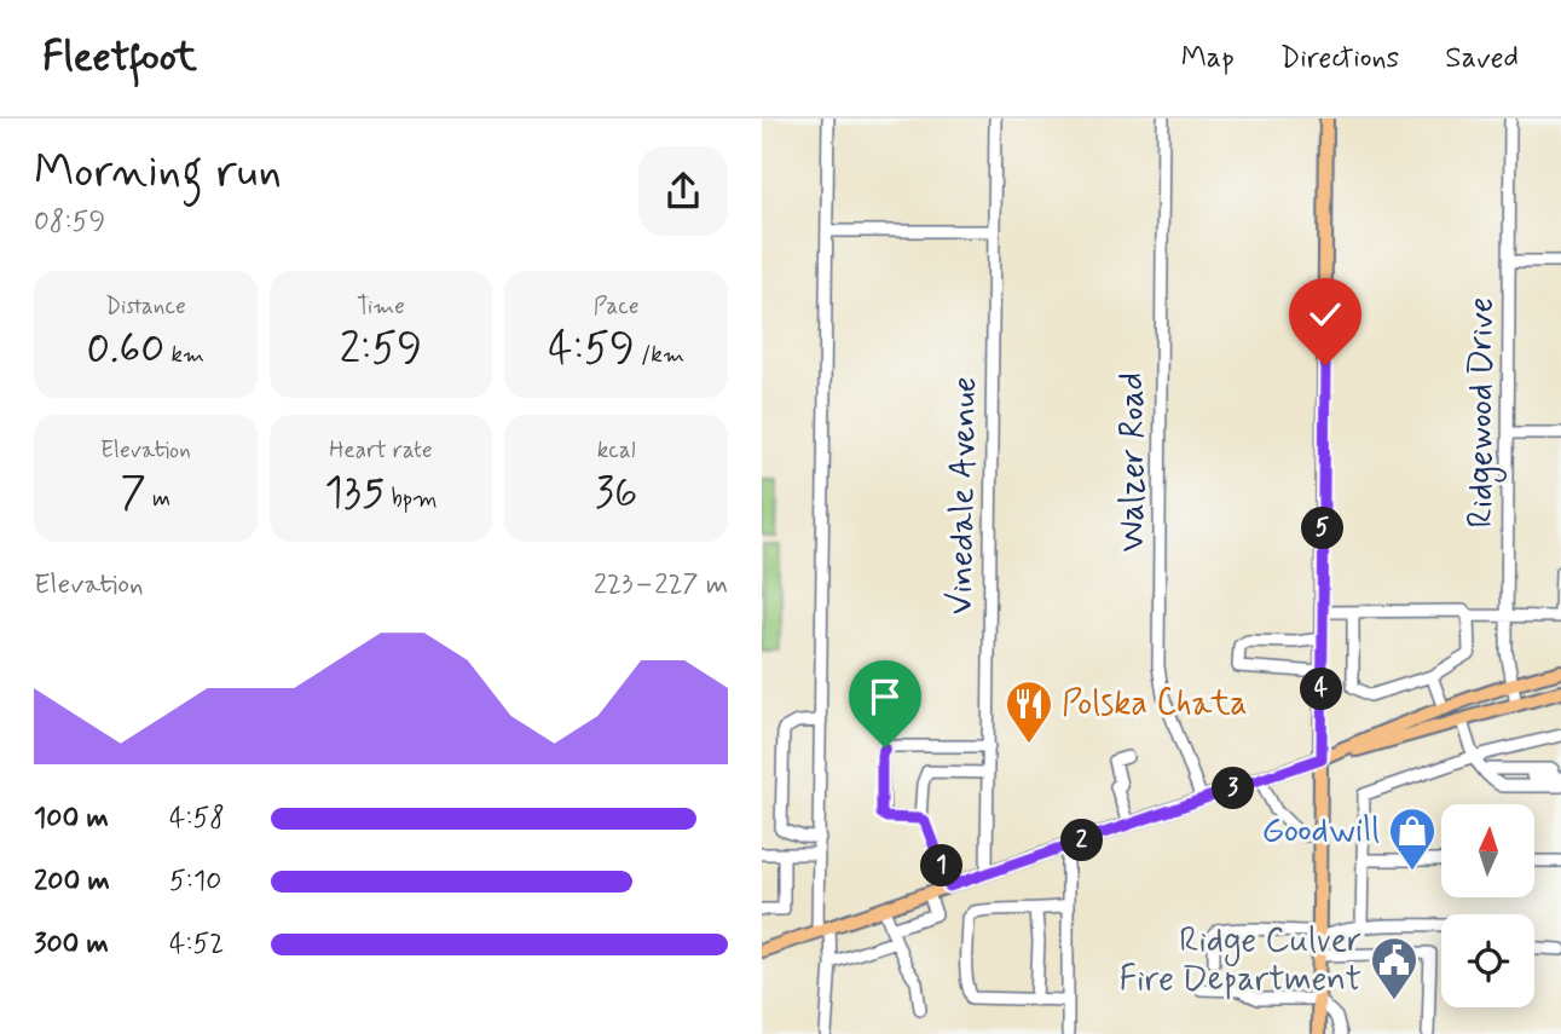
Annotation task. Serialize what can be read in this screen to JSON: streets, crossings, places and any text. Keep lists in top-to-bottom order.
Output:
{
  "streets": {
    "street": ["Ridgewood Drive", "Walzer Road", "Vinedale Avenue"]
  },
  "places": {
    "restaurant": ["Polska Chata"],
    "shop": ["Goodwill"],
    "public building": ["Ridge Culver Fire Department"]
  },
  "north": "top",
  "page": {
    "header": "Fleetfoot",
    "nav": ["Map", "Directions", "Saved"],
    "heading": ["Morning run", "08:59"],
    "stats": [
      ["Distance", "0.60 km"],
      ["Time", "2:59"],
      ["Pace", "4:59 /km"],
      ["Elevation", "7 m"],
      ["Heart rate", "135 bpm"],
      ["kcal", "36"]
    ],
    "pins": [
      "5",
      "4",
      "3",
      "2",
      "1"
    ],
    "chart": ["Elevation", "223–227 m"],
    "list": [
      {
        "name": "100 m",
        "note": "4:58"
      },
      {
        "name": "200 m",
        "note": "5:10"
      },
      {
        "name": "300 m",
        "note": "4:52"
      }
    ]
  }
}
